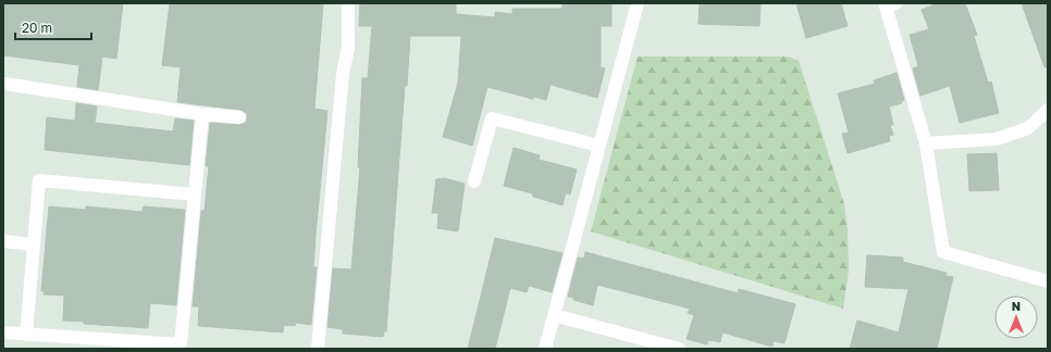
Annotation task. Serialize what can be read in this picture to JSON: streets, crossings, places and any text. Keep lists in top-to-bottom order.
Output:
{
  "scale_bar": "20 m",
  "north": "top"
}
